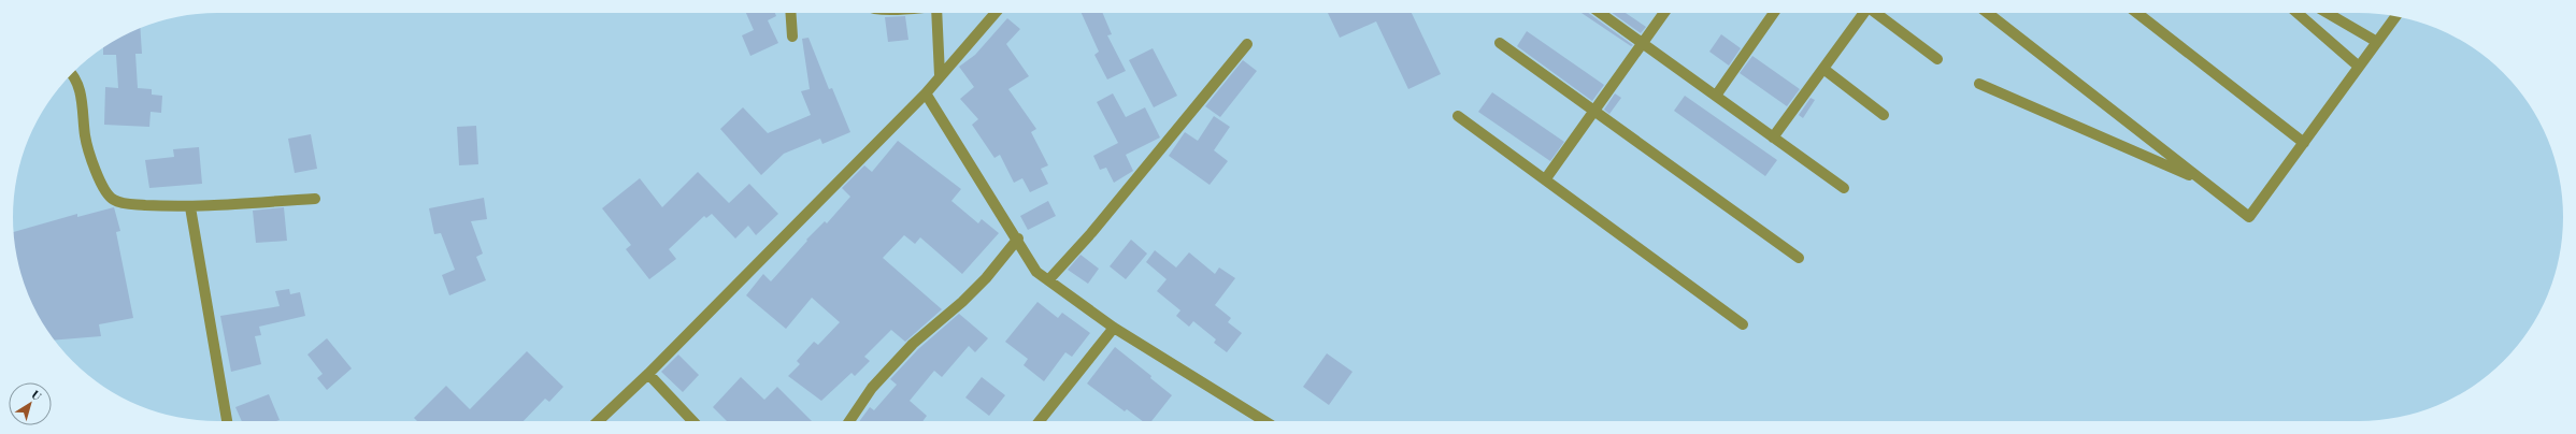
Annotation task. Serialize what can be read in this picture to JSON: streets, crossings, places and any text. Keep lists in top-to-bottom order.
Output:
{
  "north": "top right"
}
